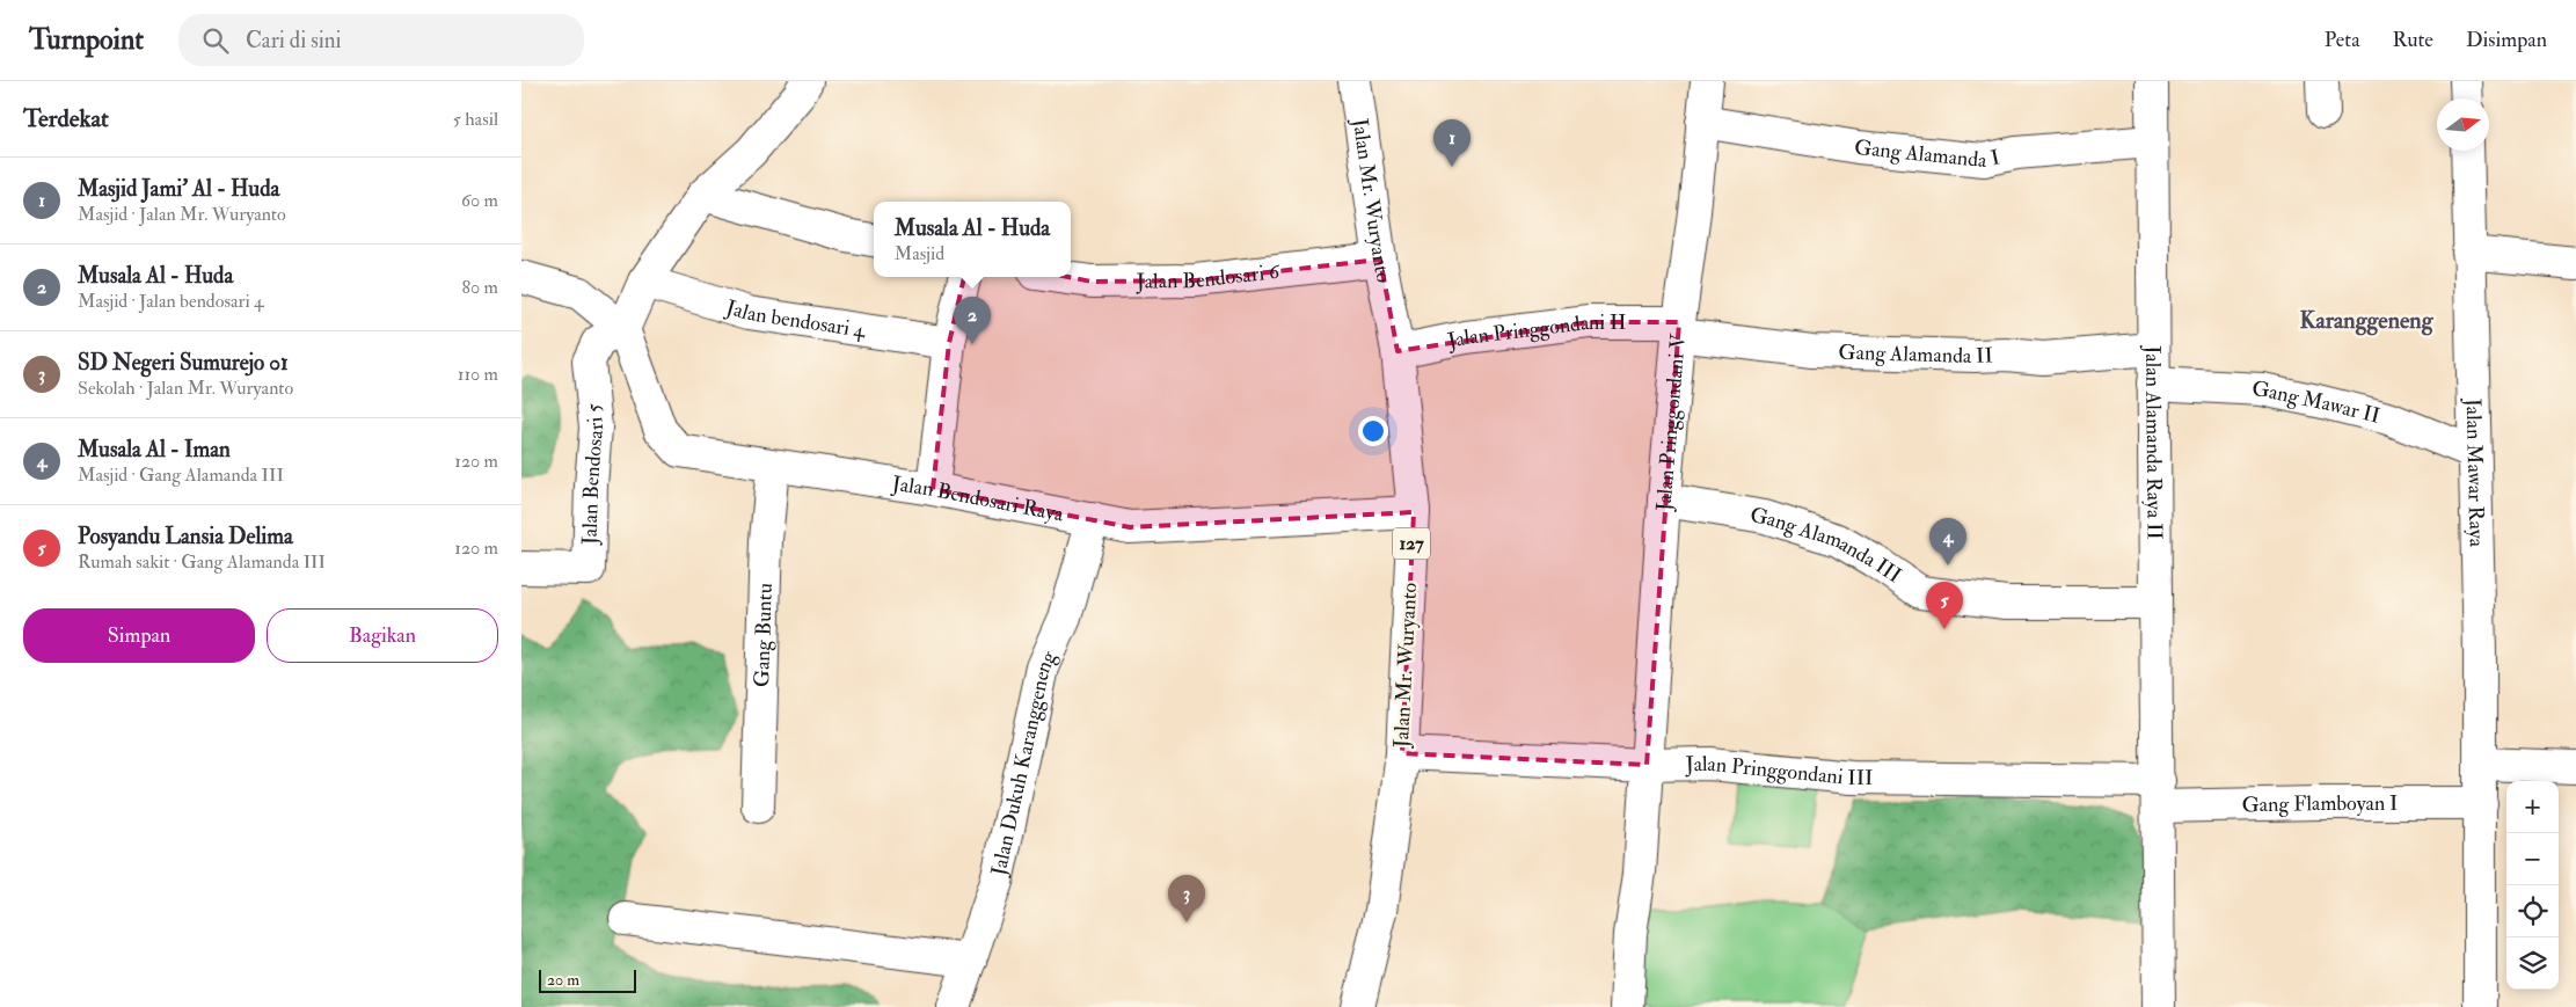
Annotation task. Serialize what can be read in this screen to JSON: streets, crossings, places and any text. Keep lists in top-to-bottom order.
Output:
{
  "streets": {
    "street": [
      "Gang Alamanda I",
      "Jalan Mr. Wuryanto",
      "Jalan Bendosari 6",
      "Jalan bendosari 4",
      "Jalan Pringgondani II",
      "Gang Alamanda II",
      "Gang Mawar II",
      "Jalan Pringgondani V",
      "Jalan Alamanda Raya II",
      "Jalan Mawar Raya",
      "Jalan Bendosari 5",
      "Jalan Bendosari Raya",
      "127",
      "Gang Alamanda III",
      "Gang Buntu",
      "Jalan Dukuh Karanggeneng",
      "Jalan Pringgondani III",
      "Gang Flamboyan I"
    ]
  },
  "crossings": [
    ["Gang Alamanda I", "Jalan Pringgondani V"],
    ["Gang Alamanda I", "Jalan Alamanda Raya II"],
    ["Jalan Mr. Wuryanto", "Jalan Bendosari 6"],
    ["Jalan Mr. Wuryanto", "Jalan Pringgondani II"],
    ["Jalan Mr. Wuryanto", "Jalan Bendosari Raya"],
    ["Jalan Mr. Wuryanto", "Jalan Pringgondani III"],
    ["Jalan Pringgondani II", "Gang Alamanda II"],
    ["Jalan Pringgondani II", "Jalan Pringgondani V"],
    ["Gang Alamanda II", "Jalan Pringgondani V"],
    ["Gang Alamanda II", "Jalan Alamanda Raya II"],
    ["Gang Mawar II", "Jalan Alamanda Raya II"],
    ["Gang Mawar II", "Jalan Mawar Raya"],
    ["Jalan Pringgondani V", "Gang Alamanda III"],
    ["Jalan Pringgondani V", "Jalan Pringgondani III"],
    ["Jalan Alamanda Raya II", "Gang Alamanda III"],
    ["Jalan Alamanda Raya II", "Jalan Pringgondani III"],
    ["Jalan Alamanda Raya II", "Gang Flamboyan I"],
    ["Jalan Mawar Raya", "Gang Flamboyan I"],
    ["Jalan Bendosari 5", "Jalan Bendosari Raya"],
    ["Jalan Bendosari Raya", "Gang Buntu"],
    ["Jalan Bendosari Raya", "Jalan Dukuh Karanggeneng"],
    ["Jalan Pringgondani III", "Gang Flamboyan I"]
  ],
  "districts": ["Karanggeneng"],
  "scale_bar": "20 m",
  "north": "right",
  "page": {
    "header": "Turnpoint",
    "search": "Cari di sini",
    "nav": ["Peta", "Rute", "Disimpan"],
    "heading": ["Terdekat", "5 hasil"],
    "pins": [
      "1",
      "2",
      "4",
      "5",
      "3"
    ],
    "list": [
      {
        "mark": "1",
        "name": "Masjid Jami' Al - Huda",
        "note": "Masjid · Jalan Mr. Wuryanto",
        "value": "60 m"
      },
      {
        "mark": "2",
        "name": "Musala Al - Huda",
        "note": "Masjid · Jalan bendosari 4",
        "value": "80 m"
      },
      {
        "mark": "3",
        "name": "SD Negeri Sumurejo 01",
        "note": "Sekolah · Jalan Mr. Wuryanto",
        "value": "110 m"
      },
      {
        "mark": "4",
        "name": "Musala Al - Iman",
        "note": "Masjid · Gang Alamanda III",
        "value": "120 m"
      },
      {
        "mark": "5",
        "name": "Posyandu Lansia Delima",
        "note": "Rumah sakit · Gang Alamanda III",
        "value": "120 m"
      }
    ],
    "popup": ["Musala Al - Huda", "Masjid"],
    "buttons": ["Simpan", "Bagikan"],
    "map_buttons": ["+", "−"],
    "scale": "20 m"
  }
}
